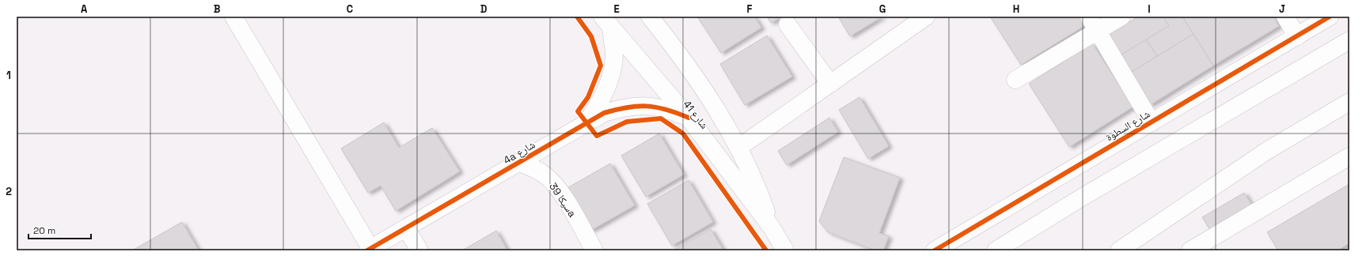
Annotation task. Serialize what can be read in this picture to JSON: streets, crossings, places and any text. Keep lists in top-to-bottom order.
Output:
{
  "streets": {
    "street": [
      "شارع 41",
      "شارع السطوة",
      "4a شارع",
      "سيكا 39a"
    ]
  },
  "crossings": [
    ["شارع 41", "4a شارع"],
    ["4a شارع", "سيكا 39a"]
  ],
  "scale_bar": "20 m",
  "grid": {
    "columns": [
      "A",
      "B",
      "C",
      "D",
      "E",
      "F",
      "G",
      "H",
      "I",
      "J"
    ],
    "rows": ["1", "2"]
  }
}
